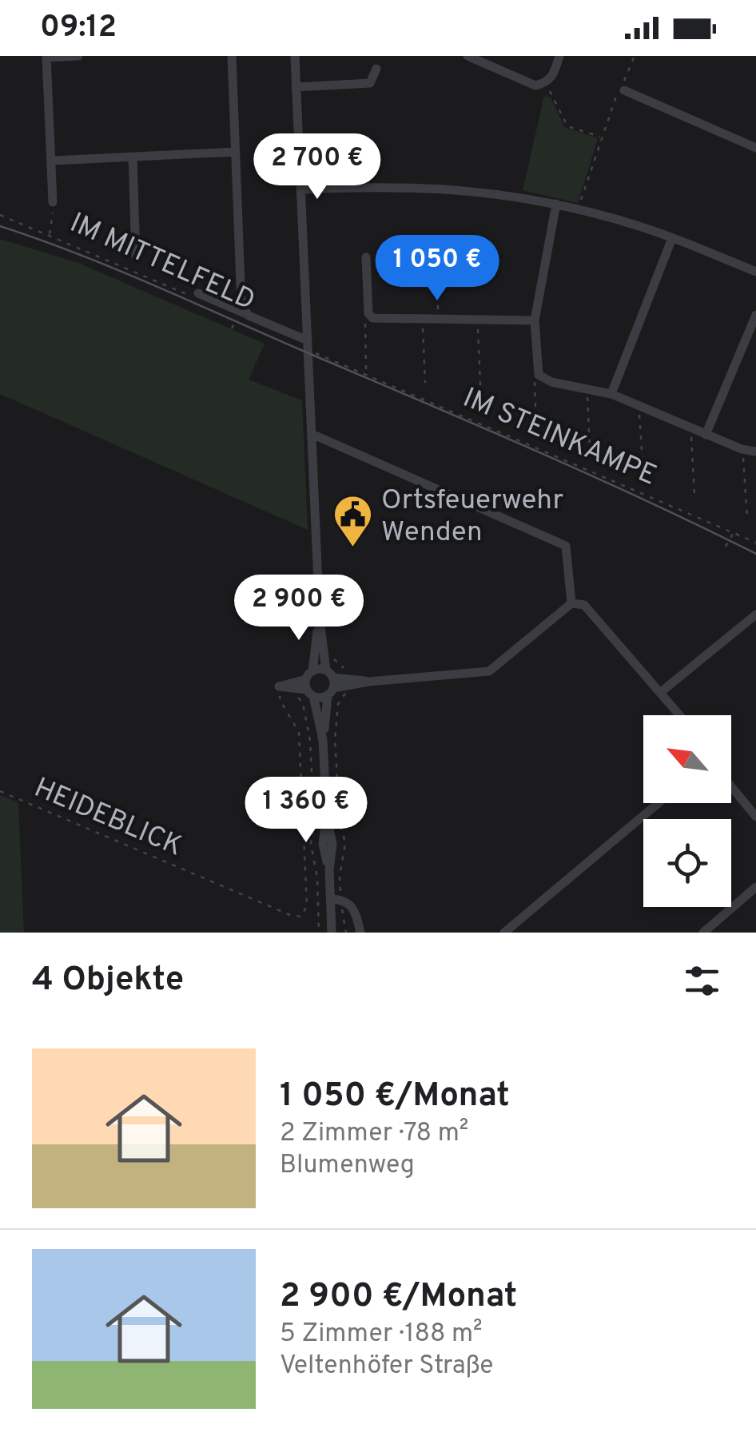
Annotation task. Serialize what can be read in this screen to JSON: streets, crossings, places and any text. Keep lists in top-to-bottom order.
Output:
{
  "streets": {
    "street": ["IM MITTELFELD"],
    "path": ["IM STEINKAMPE", "HEIDEBLICK"]
  },
  "places": {
    "public building": ["Ortsfeuerwehr Wenden"]
  },
  "north": "top left",
  "page": {
    "status": "09:12",
    "price": [
      "2 700 €",
      "1 050 €",
      "2 900 €",
      "1 360 €"
    ],
    "heading": "4 Objekte",
    "list": [
      {
        "name": "1 050 €/Monat",
        "note": "2 Zimmer · 78 m² · Blumenweg"
      },
      {
        "name": "2 900 €/Monat",
        "note": "5 Zimmer · 188 m² · Veltenhöfer Straße"
      }
    ]
  }
}
